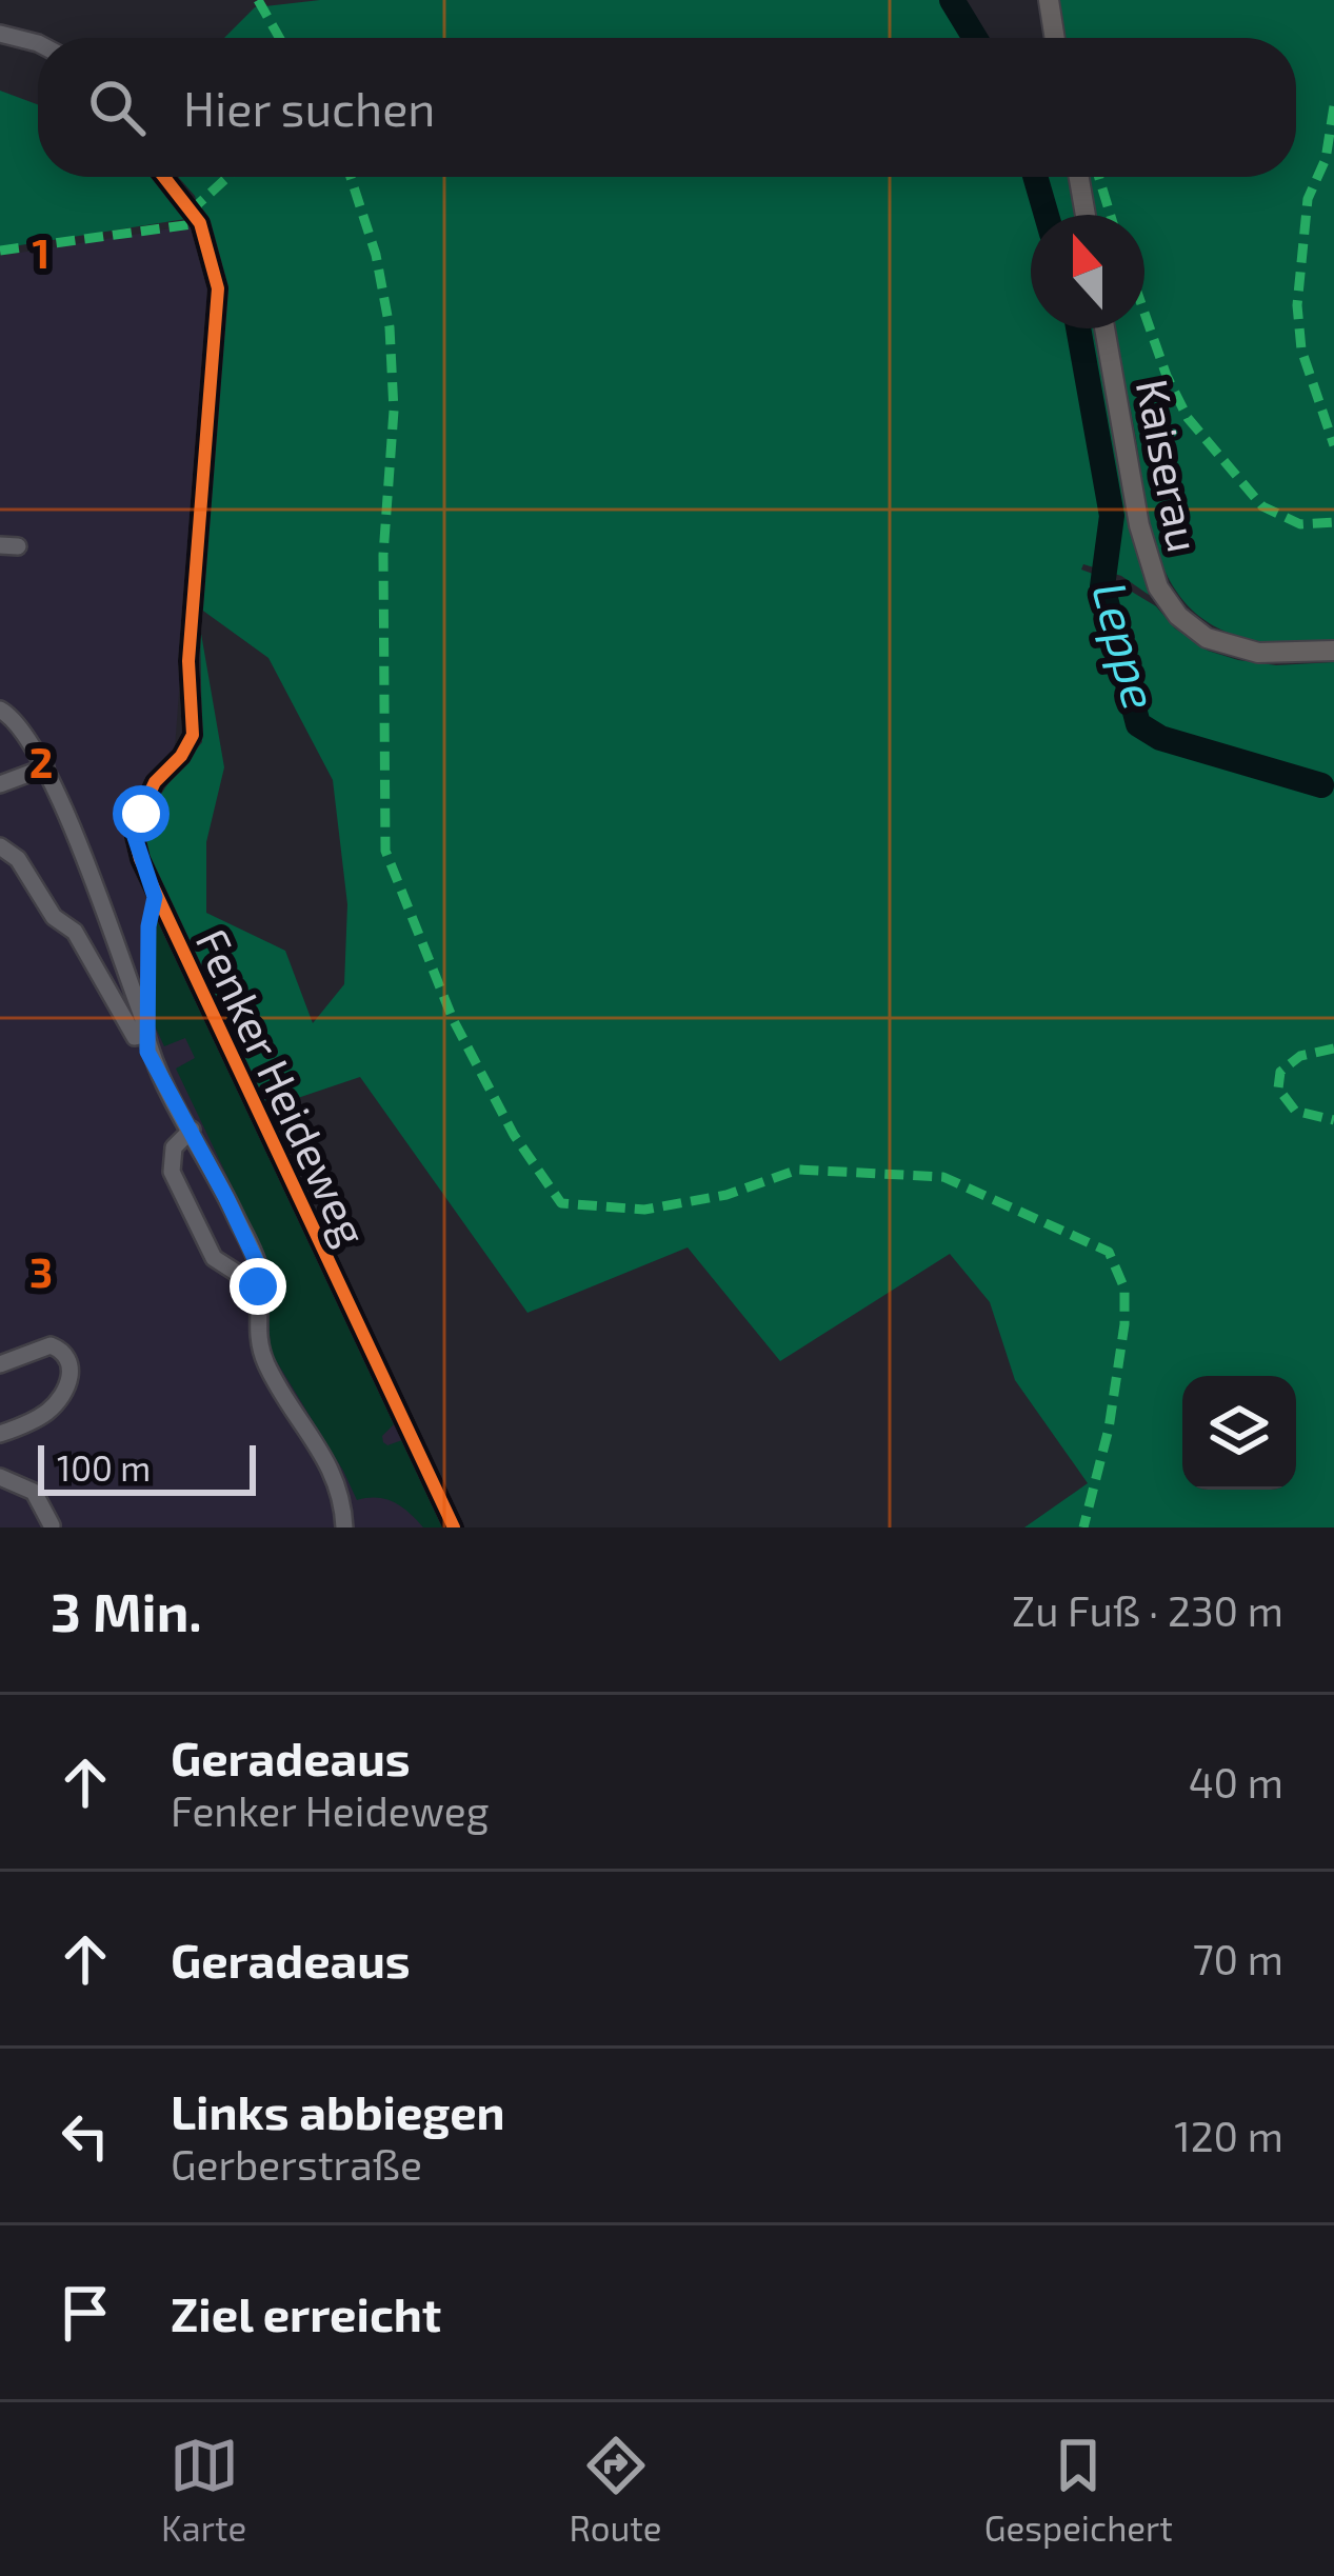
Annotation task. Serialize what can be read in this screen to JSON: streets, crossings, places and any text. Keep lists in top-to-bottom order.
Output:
{
  "streets": {
    "main road": ["Kaiserau"],
    "street": ["Fenker Heideweg"]
  },
  "water": ["Leppe"],
  "scale_bar": "100 m",
  "north": "top",
  "page": {
    "search": "Hier suchen",
    "scale": "100 m",
    "heading": ["3 Min.", "Zu Fuß · 230 m"],
    "list": [
      ["Geradeaus", "Fenker Heideweg", "40 m"],
      ["Geradeaus", "70 m"],
      ["Links abbiegen", "Gerberstraße", "120 m"],
      "Ziel erreicht"
    ],
    "nav": ["Karte", "Route", "Gespeichert"]
  },
  "grid": {
    "rows": ["1", "2", "3"]
  }
}
